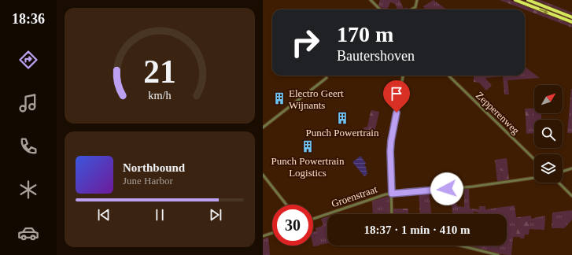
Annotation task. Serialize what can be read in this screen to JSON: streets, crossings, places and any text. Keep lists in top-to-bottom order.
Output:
{
  "streets": {
    "street": ["Zepperenweg", "Groenstraat"]
  },
  "places": {
    "building": ["Electro Geert Wijnants", "Punch Powertrain", "Punch Powertrain Logistics"]
  },
  "north": "top right",
  "page": {
    "tabs": "18:36",
    "turn": ["170 m", "Bautershoven"],
    "song": ["Northbound", "June Harbor"],
    "limit": "30",
    "trip": "18:37 · 1 min · 410 m",
    "gauge": ["21", "km/h"]
  }
}
